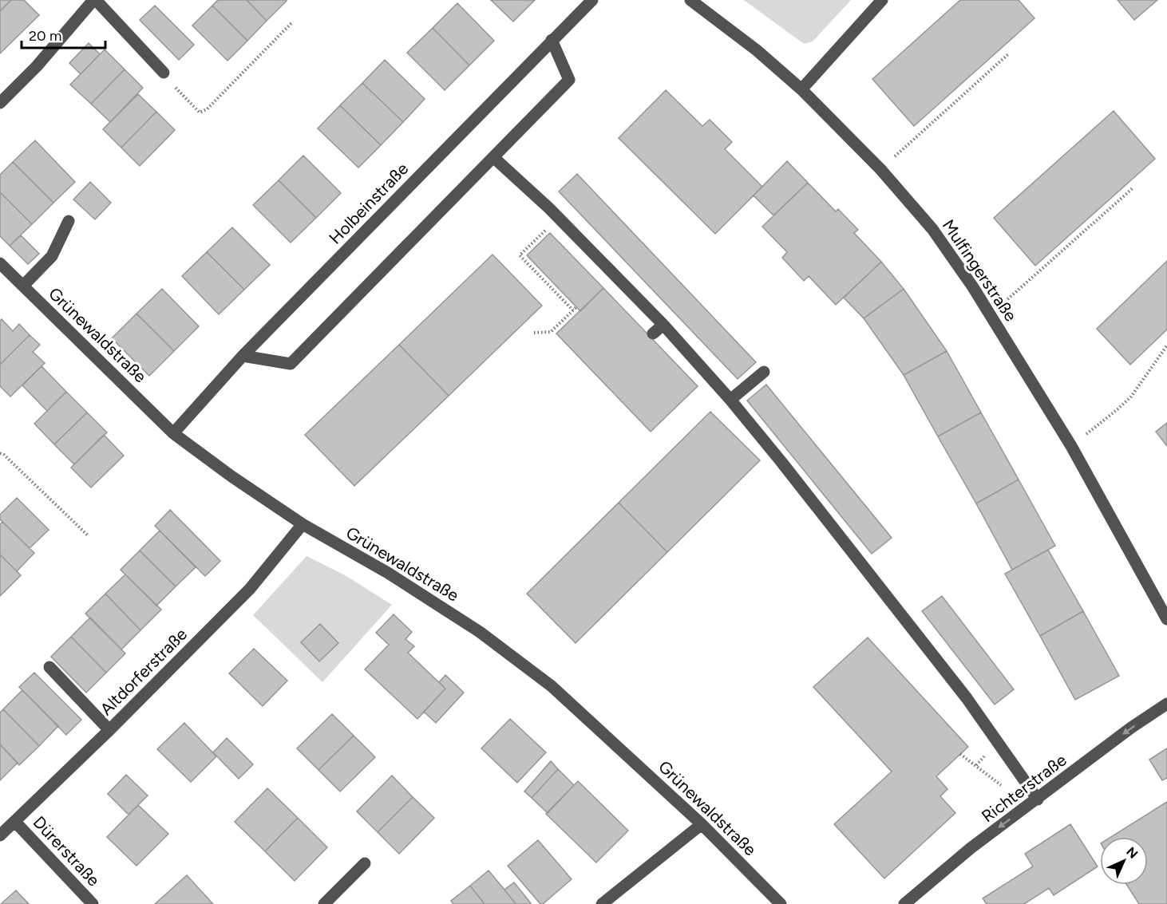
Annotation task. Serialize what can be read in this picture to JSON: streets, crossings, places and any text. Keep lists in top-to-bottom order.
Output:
{
  "streets": {
    "street": [
      "Holbeinstraße",
      "Mulfingerstraße",
      "Grünewaldstraße",
      "Altdorferstraße",
      "Richterstraße",
      "Dürerstraße"
    ]
  },
  "crossings": [
    ["Holbeinstraße", "Grünewaldstraße"],
    ["Grünewaldstraße", "Altdorferstraße"],
    ["Altdorferstraße", "Dürerstraße"]
  ],
  "one_way": ["Richterstraße"],
  "scale_bar": "20 m",
  "north": "top right"
}
